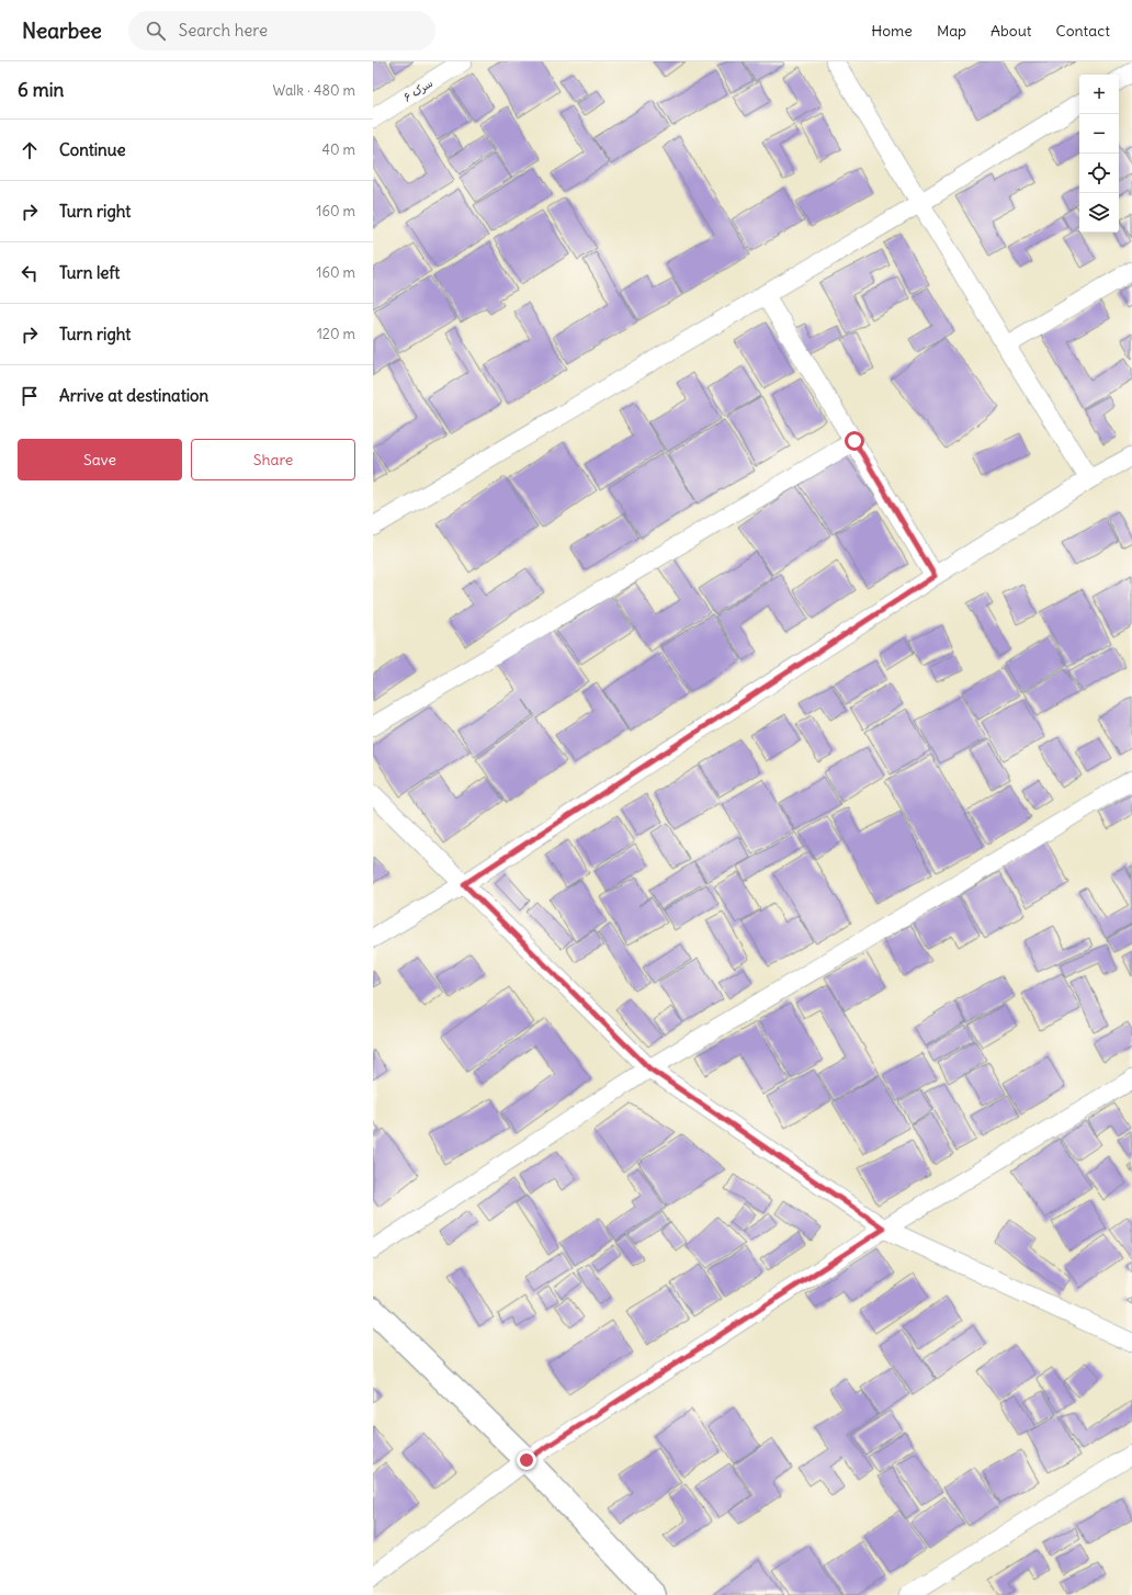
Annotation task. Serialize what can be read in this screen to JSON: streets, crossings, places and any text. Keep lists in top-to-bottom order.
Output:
{
  "streets": {
    "street": ["سرک ۶"]
  },
  "page": {
    "header": "Nearbee",
    "search": "Search here",
    "nav": [
      "Home",
      "Map",
      "About",
      "Contact"
    ],
    "heading": ["6 min", "Walk · 480 m"],
    "map_buttons": ["+", "−"],
    "list": [
      ["Continue", "40 m"],
      ["Turn right", "160 m"],
      ["Turn left", "160 m"],
      ["Turn right", "120 m"],
      "Arrive at destination"
    ],
    "buttons": ["Save", "Share"]
  }
}
